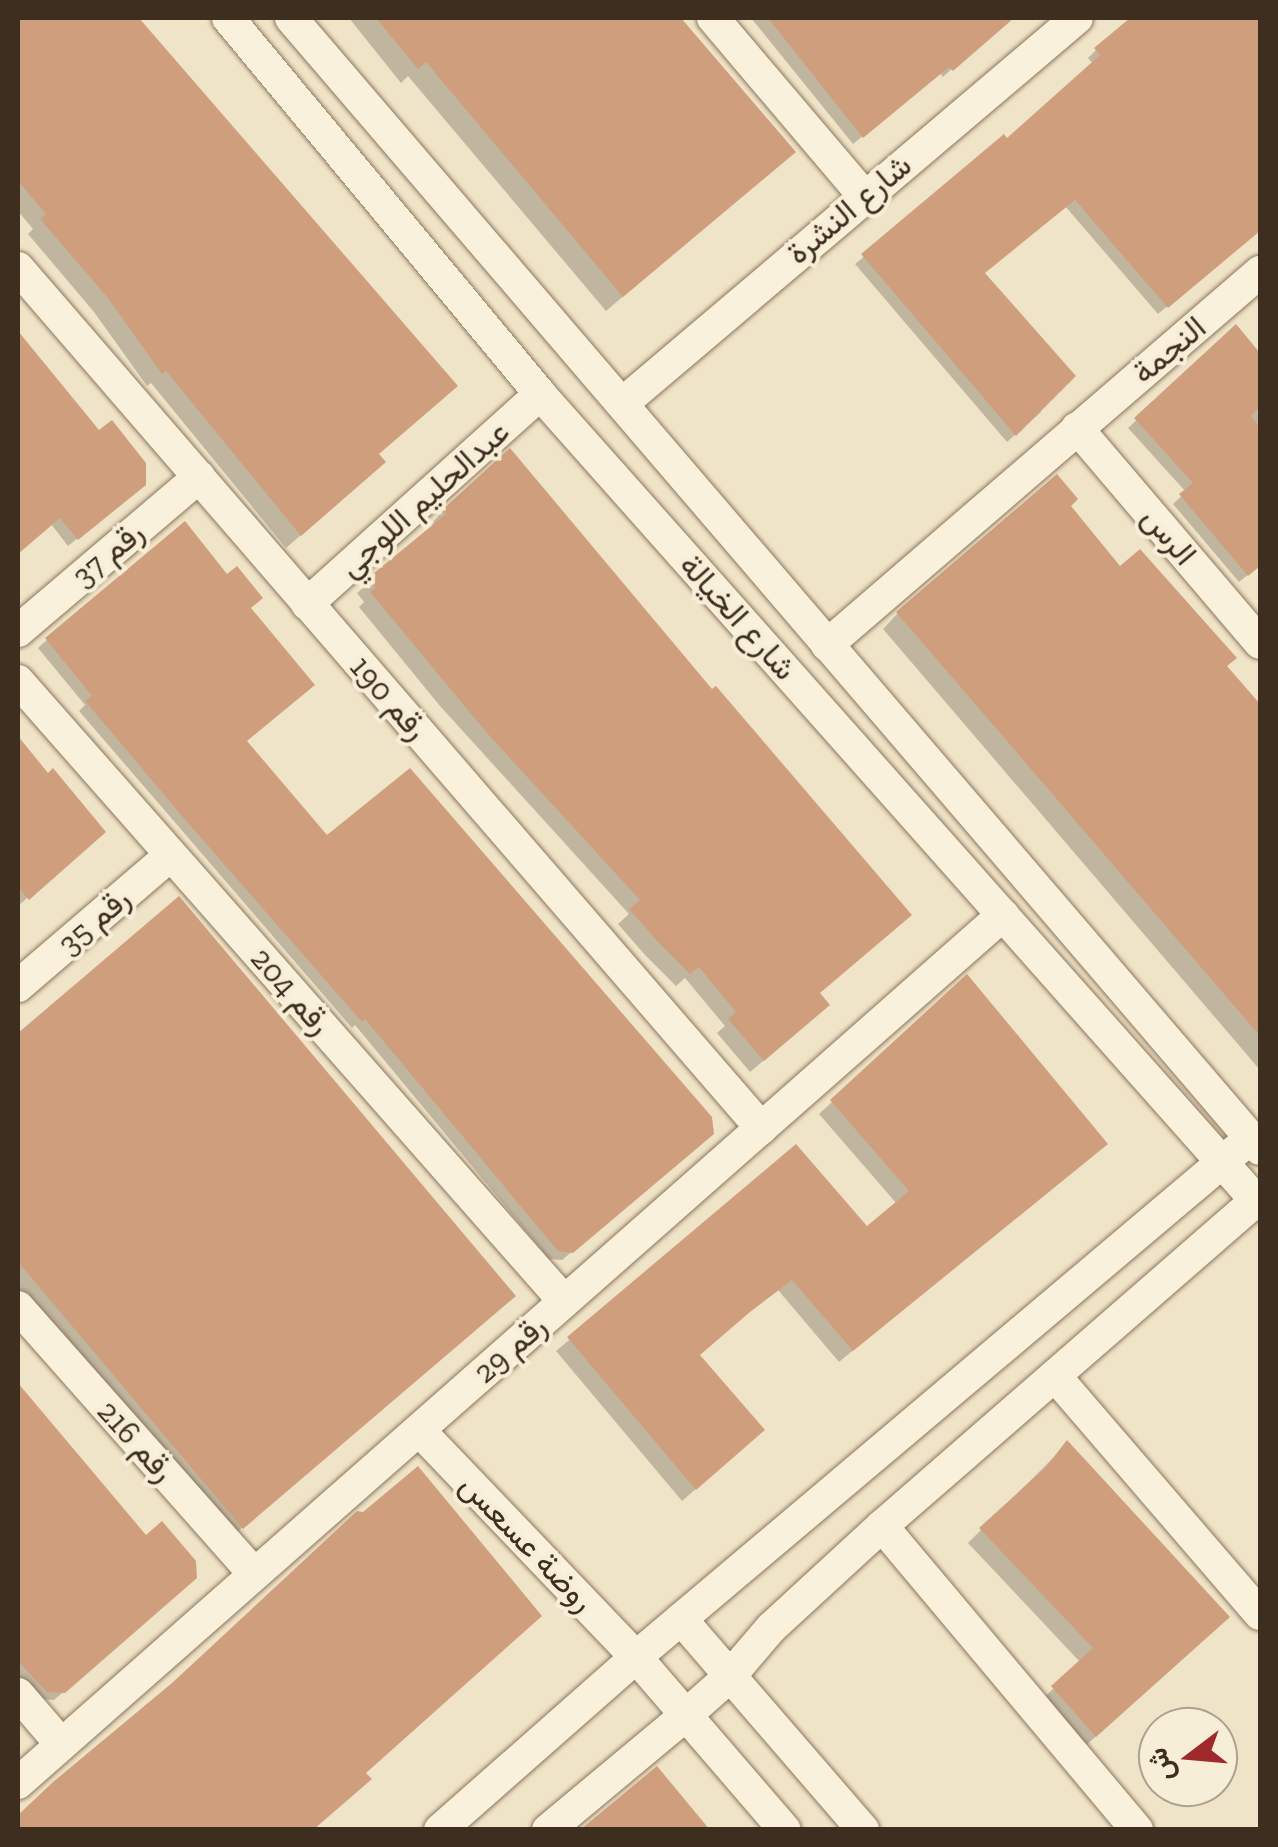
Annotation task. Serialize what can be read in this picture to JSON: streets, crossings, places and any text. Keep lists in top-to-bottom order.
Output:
{
  "streets": {
    "street": [
      "شارع النشرة",
      "النجمة",
      "عبدالحليم اللوجي",
      "الرس",
      "رقم 37",
      "شارع الخيالة",
      "رقم 190",
      "رقم 35",
      "رقم 204",
      "رقم 29",
      "رقم 216",
      "روضة عسعس"
    ]
  },
  "crossings": [
    ["شارع النشرة", "شارع الخيالة"],
    ["النجمة", "الرس"],
    ["النجمة", "شارع الخيالة"],
    ["عبدالحليم اللوجي", "شارع الخيالة"],
    ["عبدالحليم اللوجي", "رقم 190"],
    ["رقم 37", "رقم 190"],
    ["شارع الخيالة", "رقم 29"],
    ["رقم 190", "رقم 29"],
    ["رقم 35", "رقم 204"],
    ["رقم 204", "رقم 29"],
    ["رقم 29", "رقم 216"],
    ["رقم 29", "روضة عسعس"]
  ],
  "north": "left"
}
